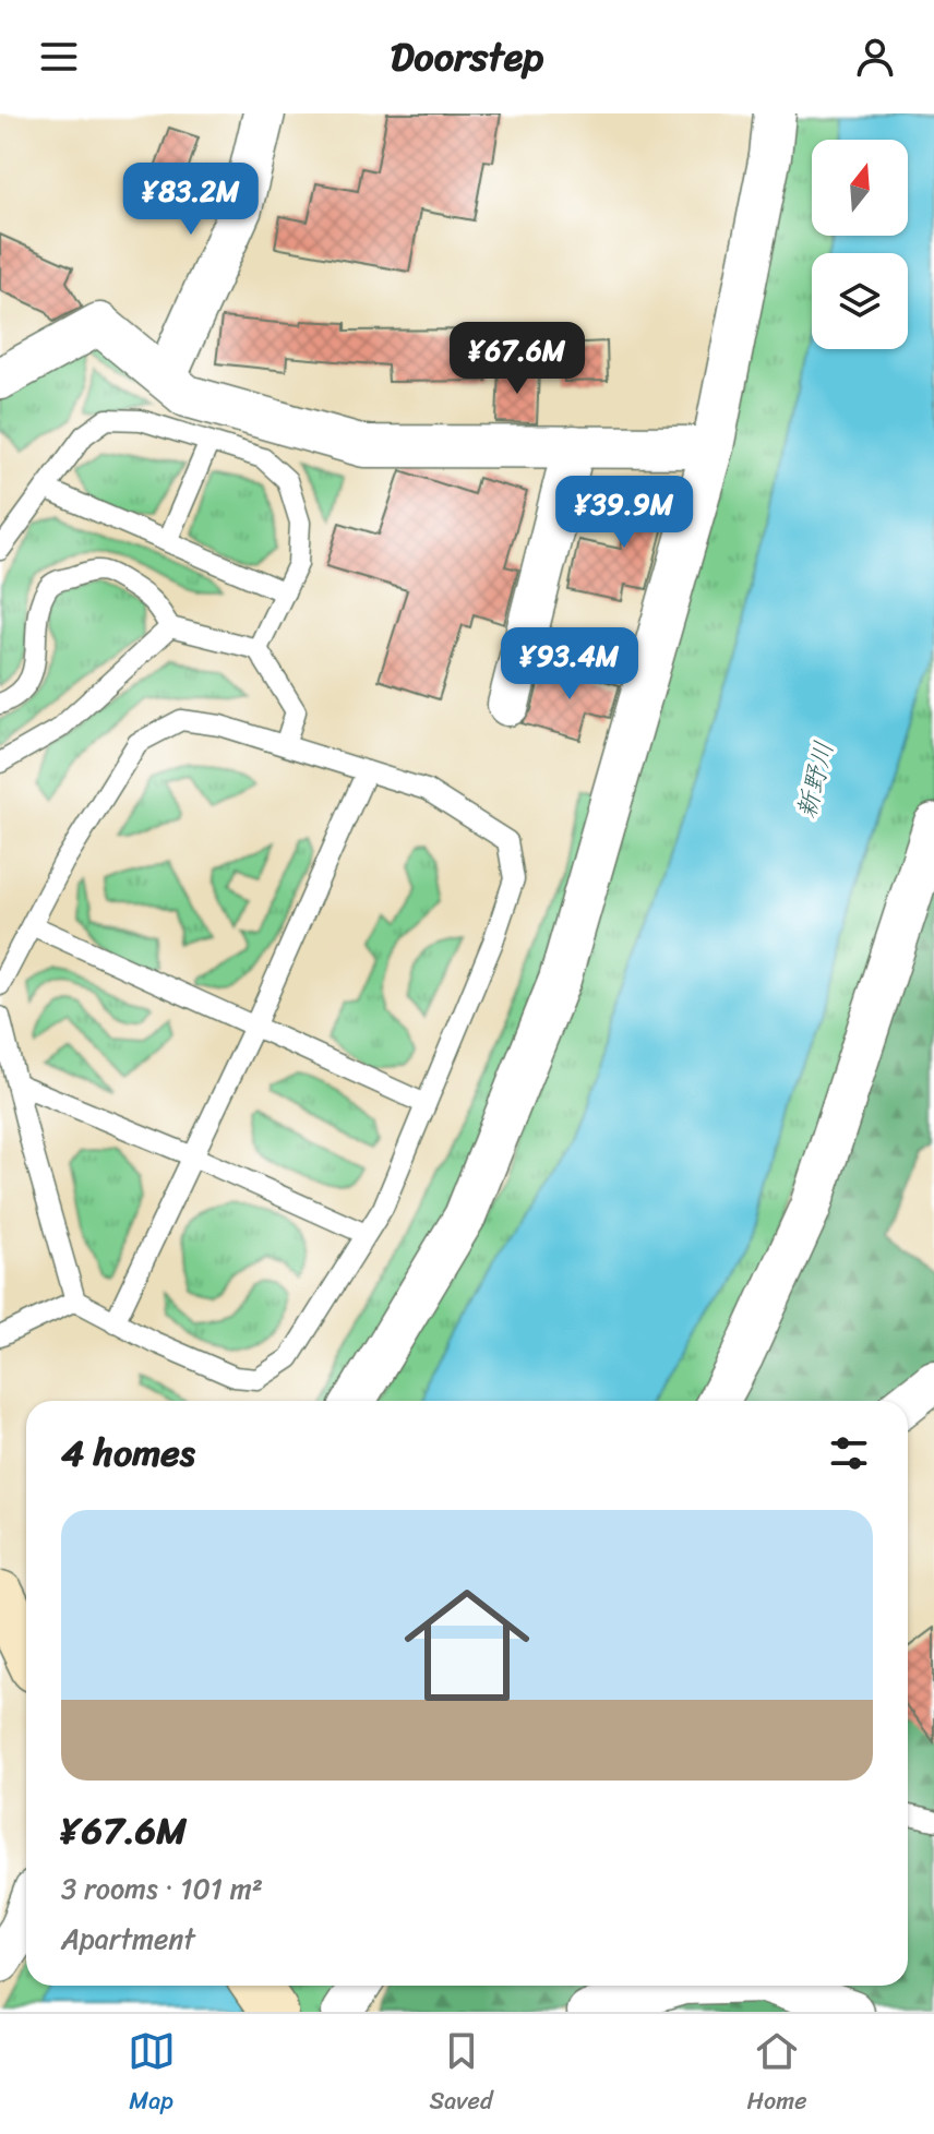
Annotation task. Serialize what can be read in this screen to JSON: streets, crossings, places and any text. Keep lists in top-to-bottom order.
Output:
{
  "water": ["新野川"],
  "north": "top",
  "page": {
    "header": "Doorstep",
    "price": [
      "¥83.2M",
      "¥67.6M",
      "¥39.9M",
      "¥93.4M"
    ],
    "heading": "4 homes",
    "list": [
      {
        "name": "¥67.6M",
        "note": "3 rooms · 101 m² · Apartment"
      }
    ],
    "tabs": ["Map", "Saved", "Home"]
  }
}
